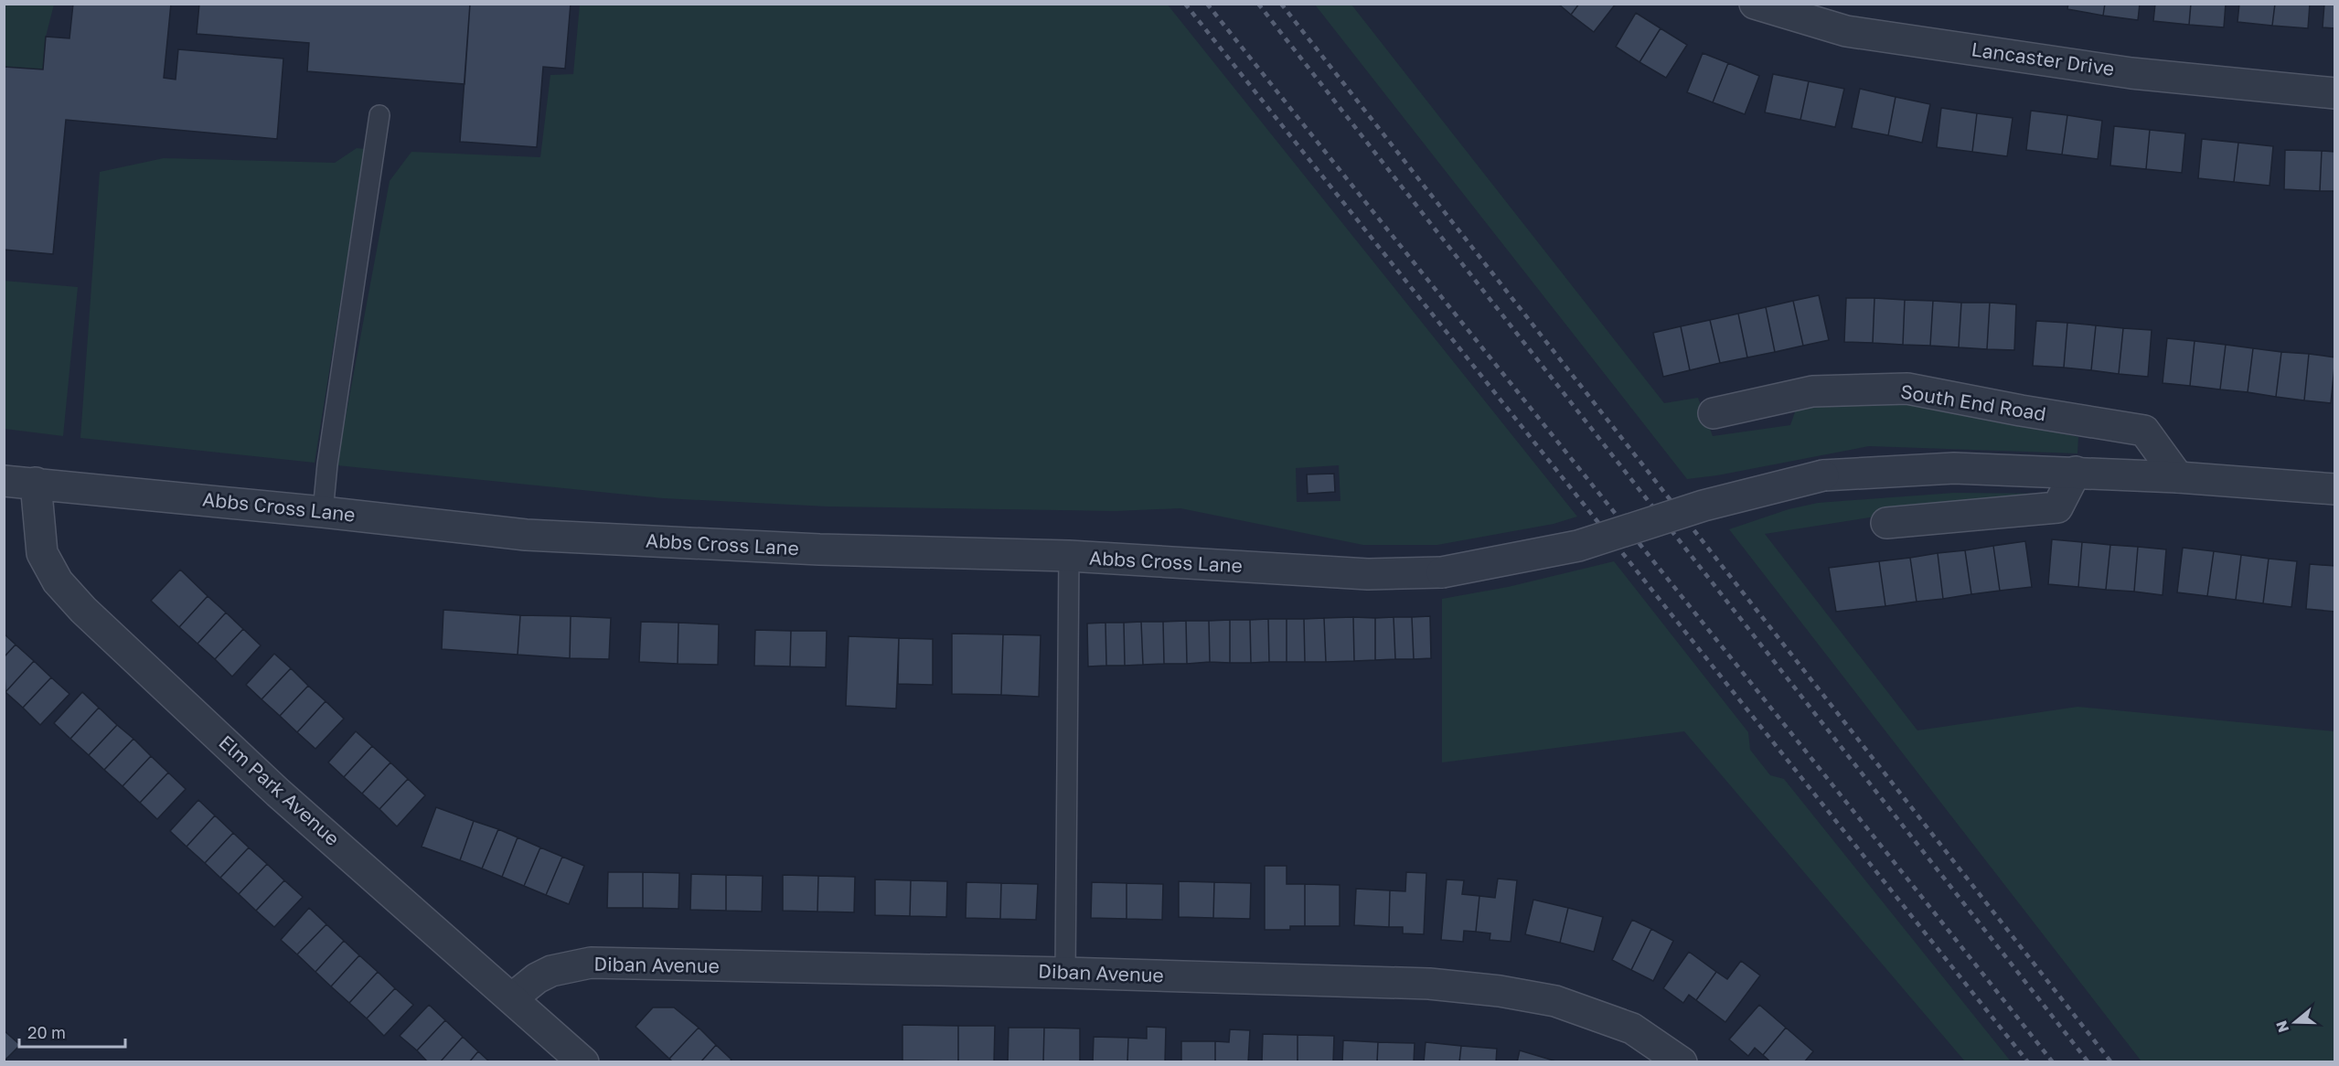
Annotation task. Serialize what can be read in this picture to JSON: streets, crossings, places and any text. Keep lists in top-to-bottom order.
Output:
{
  "streets": {
    "street": [
      "Lancaster Drive",
      "South End Road",
      "Abbs Cross Lane",
      "Elm Park Avenue",
      "Diban Avenue"
    ]
  },
  "crossings": [
    ["Abbs Cross Lane", "Elm Park Avenue"],
    ["Elm Park Avenue", "Diban Avenue"]
  ],
  "scale_bar": "20 m",
  "north": "left"
}
